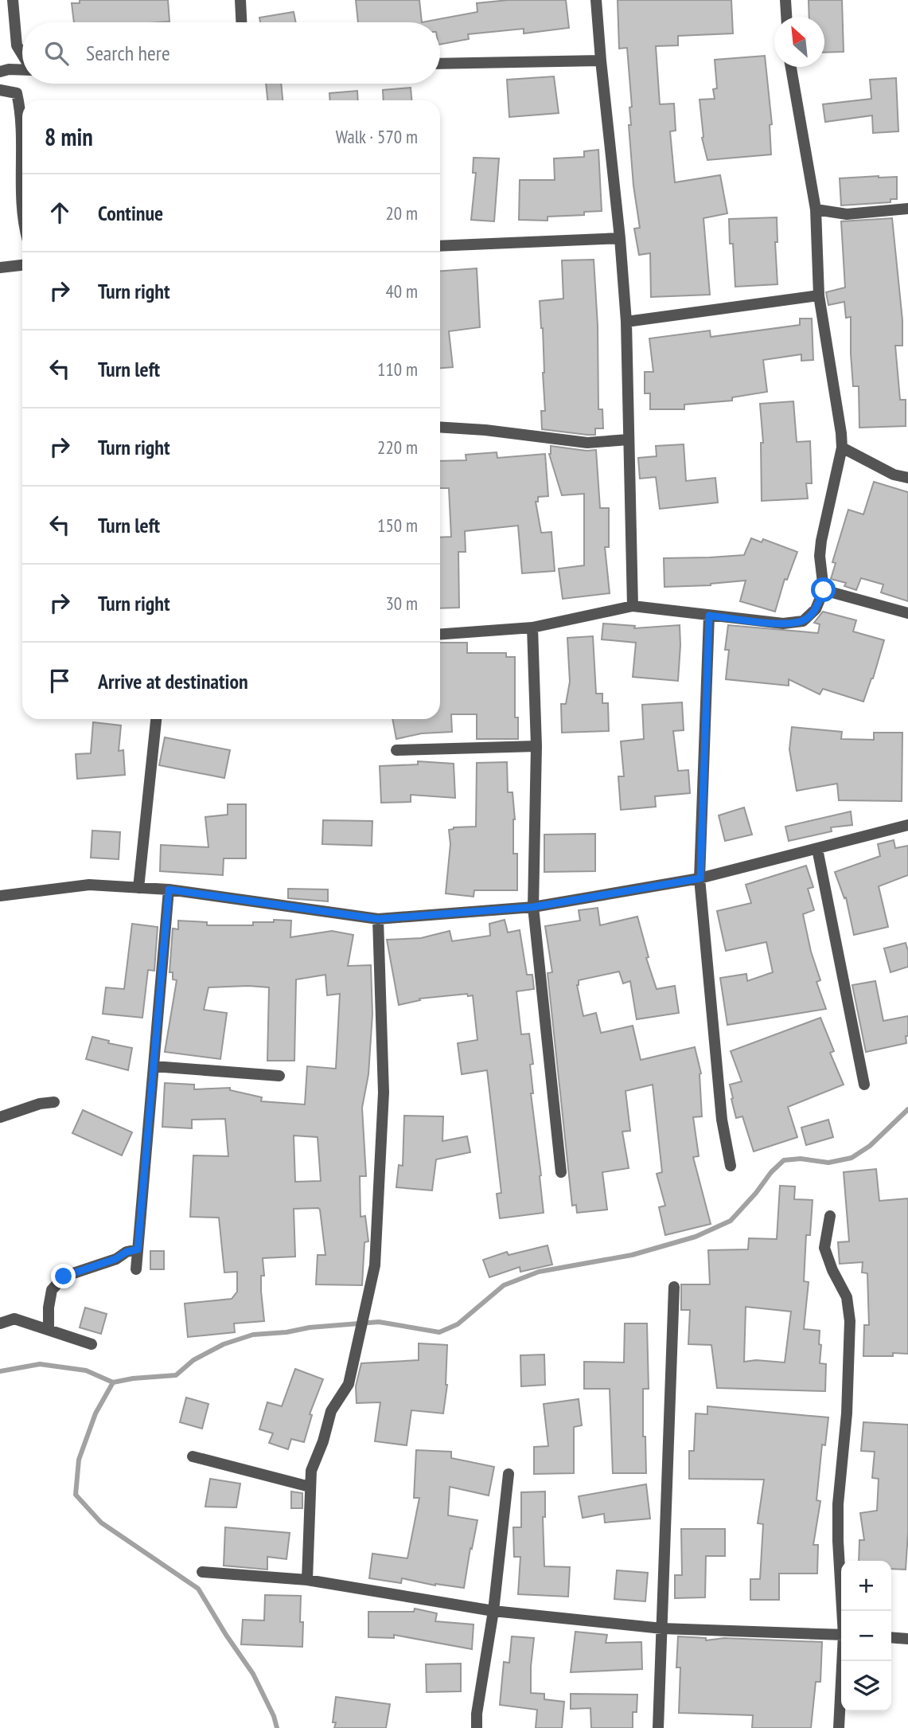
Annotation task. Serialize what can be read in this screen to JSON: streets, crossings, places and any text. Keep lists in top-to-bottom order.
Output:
{
  "north": "top left",
  "page": {
    "search": "Search here",
    "heading": ["8 min", "Walk · 570 m"],
    "list": [
      ["Continue", "20 m"],
      ["Turn right", "40 m"],
      ["Turn left", "110 m"],
      ["Turn right", "220 m"],
      ["Turn left", "150 m"],
      ["Turn right", "30 m"],
      "Arrive at destination"
    ],
    "map_buttons": ["+", "−"]
  }
}
